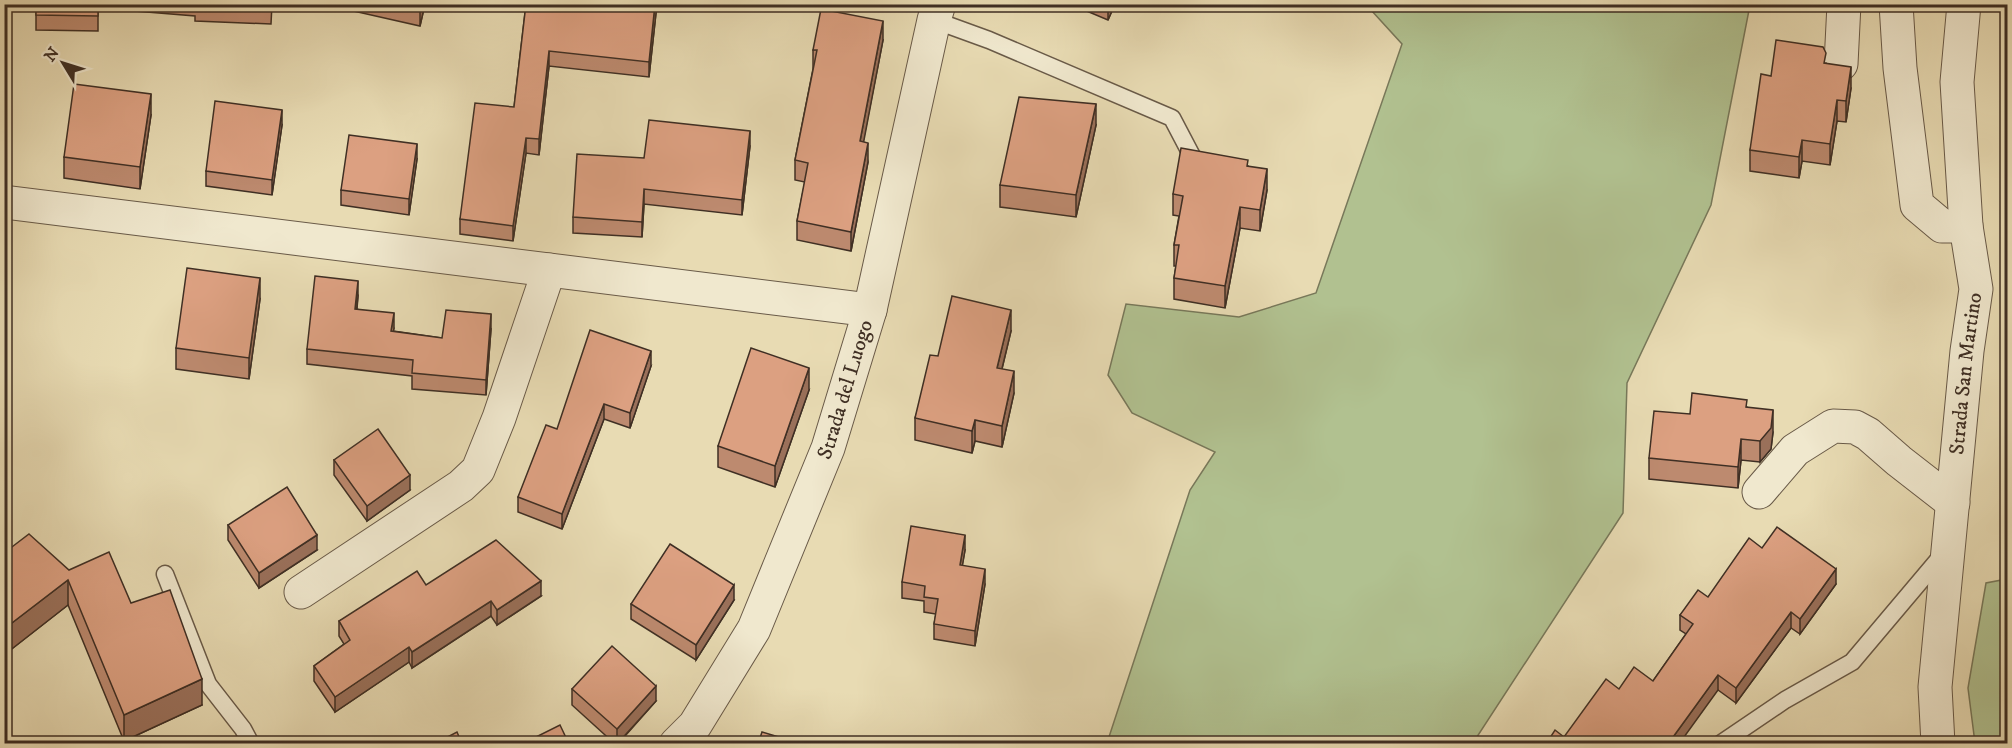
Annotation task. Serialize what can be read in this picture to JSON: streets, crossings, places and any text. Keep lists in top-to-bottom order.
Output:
{
  "streets": {
    "street": ["Strada San Martino", "Strada del Luogo"]
  },
  "north": "top left"
}
